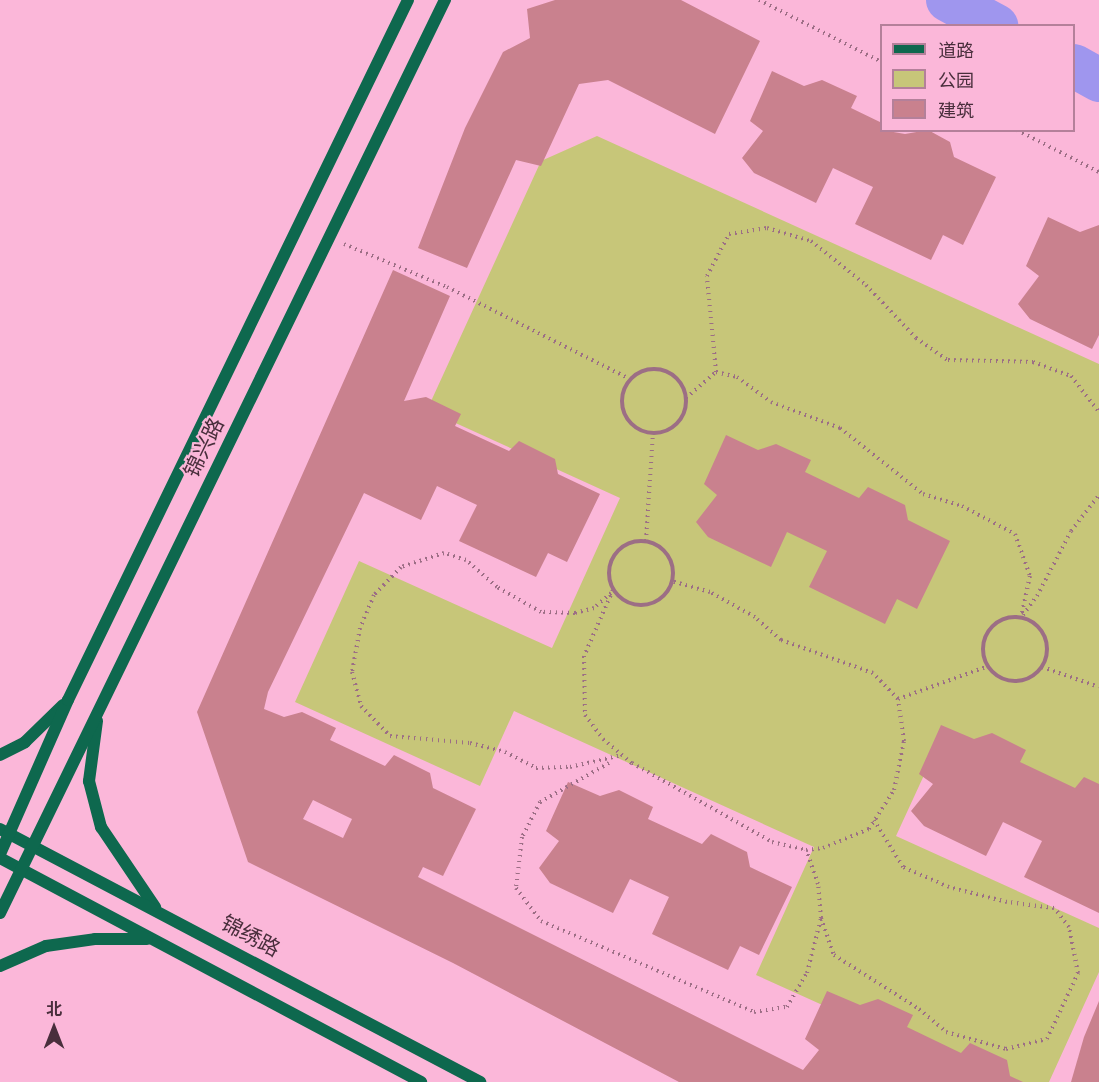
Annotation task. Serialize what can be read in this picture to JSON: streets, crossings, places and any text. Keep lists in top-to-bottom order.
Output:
{
  "streets": {
    "street": ["锦兴路", "锦绣路"]
  },
  "crossings": [
    ["锦兴路", "锦绣路"]
  ],
  "legend": ["道路", "公园", "建筑"],
  "north": "top"
}
